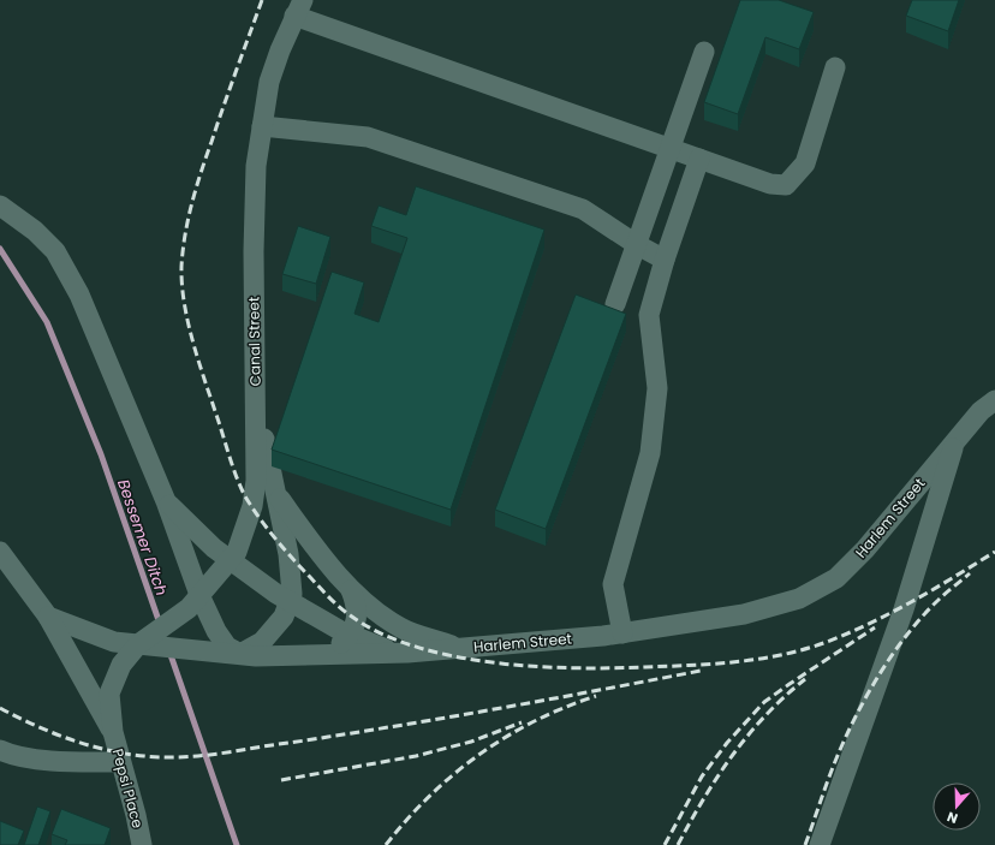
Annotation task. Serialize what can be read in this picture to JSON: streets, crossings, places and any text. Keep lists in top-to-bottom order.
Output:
{
  "streets": {
    "lane": ["Canal Street", "Harlem Street", "Pepsi Place"]
  },
  "crossings": [
    ["Canal Street", "Harlem Street"],
    ["Canal Street", "Pepsi Place"]
  ],
  "water": ["Bessemer Ditch"],
  "north": "bottom"
}
